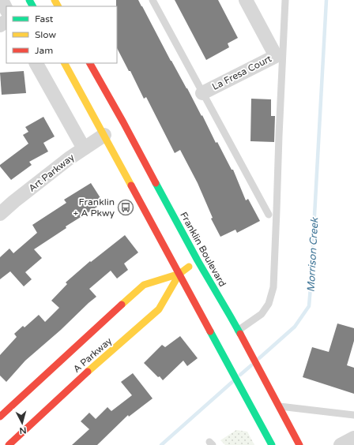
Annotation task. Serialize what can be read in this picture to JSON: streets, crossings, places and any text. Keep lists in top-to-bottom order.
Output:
{
  "streets": {
    "main road": ["Franklin Boulevard", "A Parkway"],
    "street": ["La Fresa Court", "Art Parkway"]
  },
  "crossings": [
    ["Franklin Boulevard", "A Parkway"]
  ],
  "water": ["Morrison Creek"],
  "places": {
    "bus stop": ["Franklin + A Pkwy"]
  },
  "legend": ["Fast", "Slow", "Jam"],
  "north": "bottom"
}
